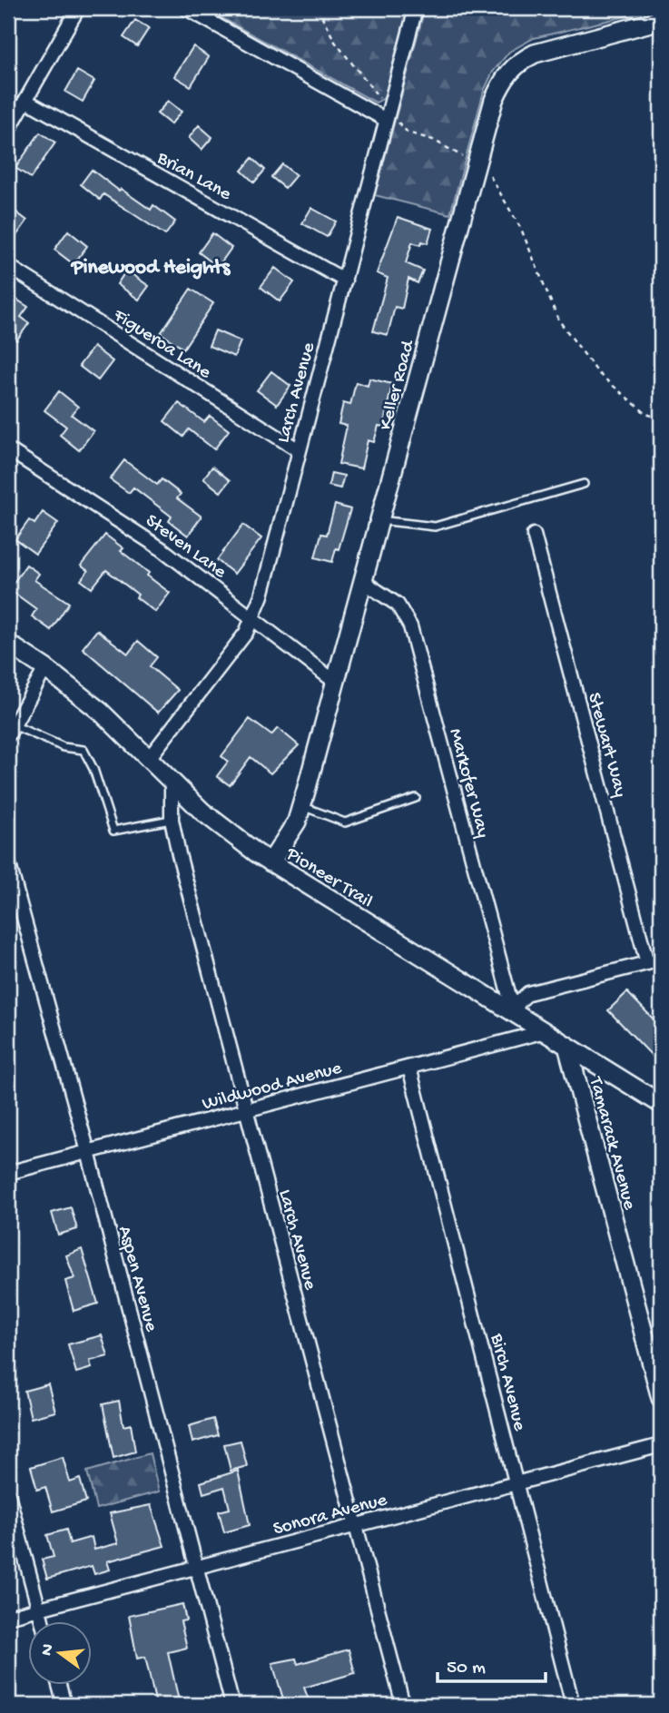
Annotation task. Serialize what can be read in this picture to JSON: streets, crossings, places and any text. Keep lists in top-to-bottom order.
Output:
{
  "streets": {
    "street": [
      "Brian Lane",
      "Figueroa Lane",
      "Keller Road",
      "Larch Avenue",
      "Steven Lane",
      "Stewart Way",
      "Markofer Way",
      "Pioneer Trail",
      "Wildwood Avenue",
      "Tamarack Avenue",
      "Aspen Avenue",
      "Birch Avenue",
      "Sonora Avenue"
    ]
  },
  "crossings": [
    ["Brian Lane", "Larch Avenue"],
    ["Figueroa Lane", "Larch Avenue"],
    ["Keller Road", "Steven Lane"],
    ["Keller Road", "Markofer Way"],
    ["Keller Road", "Pioneer Trail"],
    ["Larch Avenue", "Steven Lane"],
    ["Larch Avenue", "Pioneer Trail"],
    ["Larch Avenue", "Wildwood Avenue"],
    ["Larch Avenue", "Sonora Avenue"],
    ["Markofer Way", "Pioneer Trail"],
    ["Pioneer Trail", "Wildwood Avenue"],
    ["Pioneer Trail", "Tamarack Avenue"],
    ["Wildwood Avenue", "Aspen Avenue"],
    ["Wildwood Avenue", "Birch Avenue"],
    ["Aspen Avenue", "Sonora Avenue"],
    ["Birch Avenue", "Sonora Avenue"]
  ],
  "districts": ["Pinewood Heights"],
  "scale_bar": "50 m",
  "north": "left"
}
